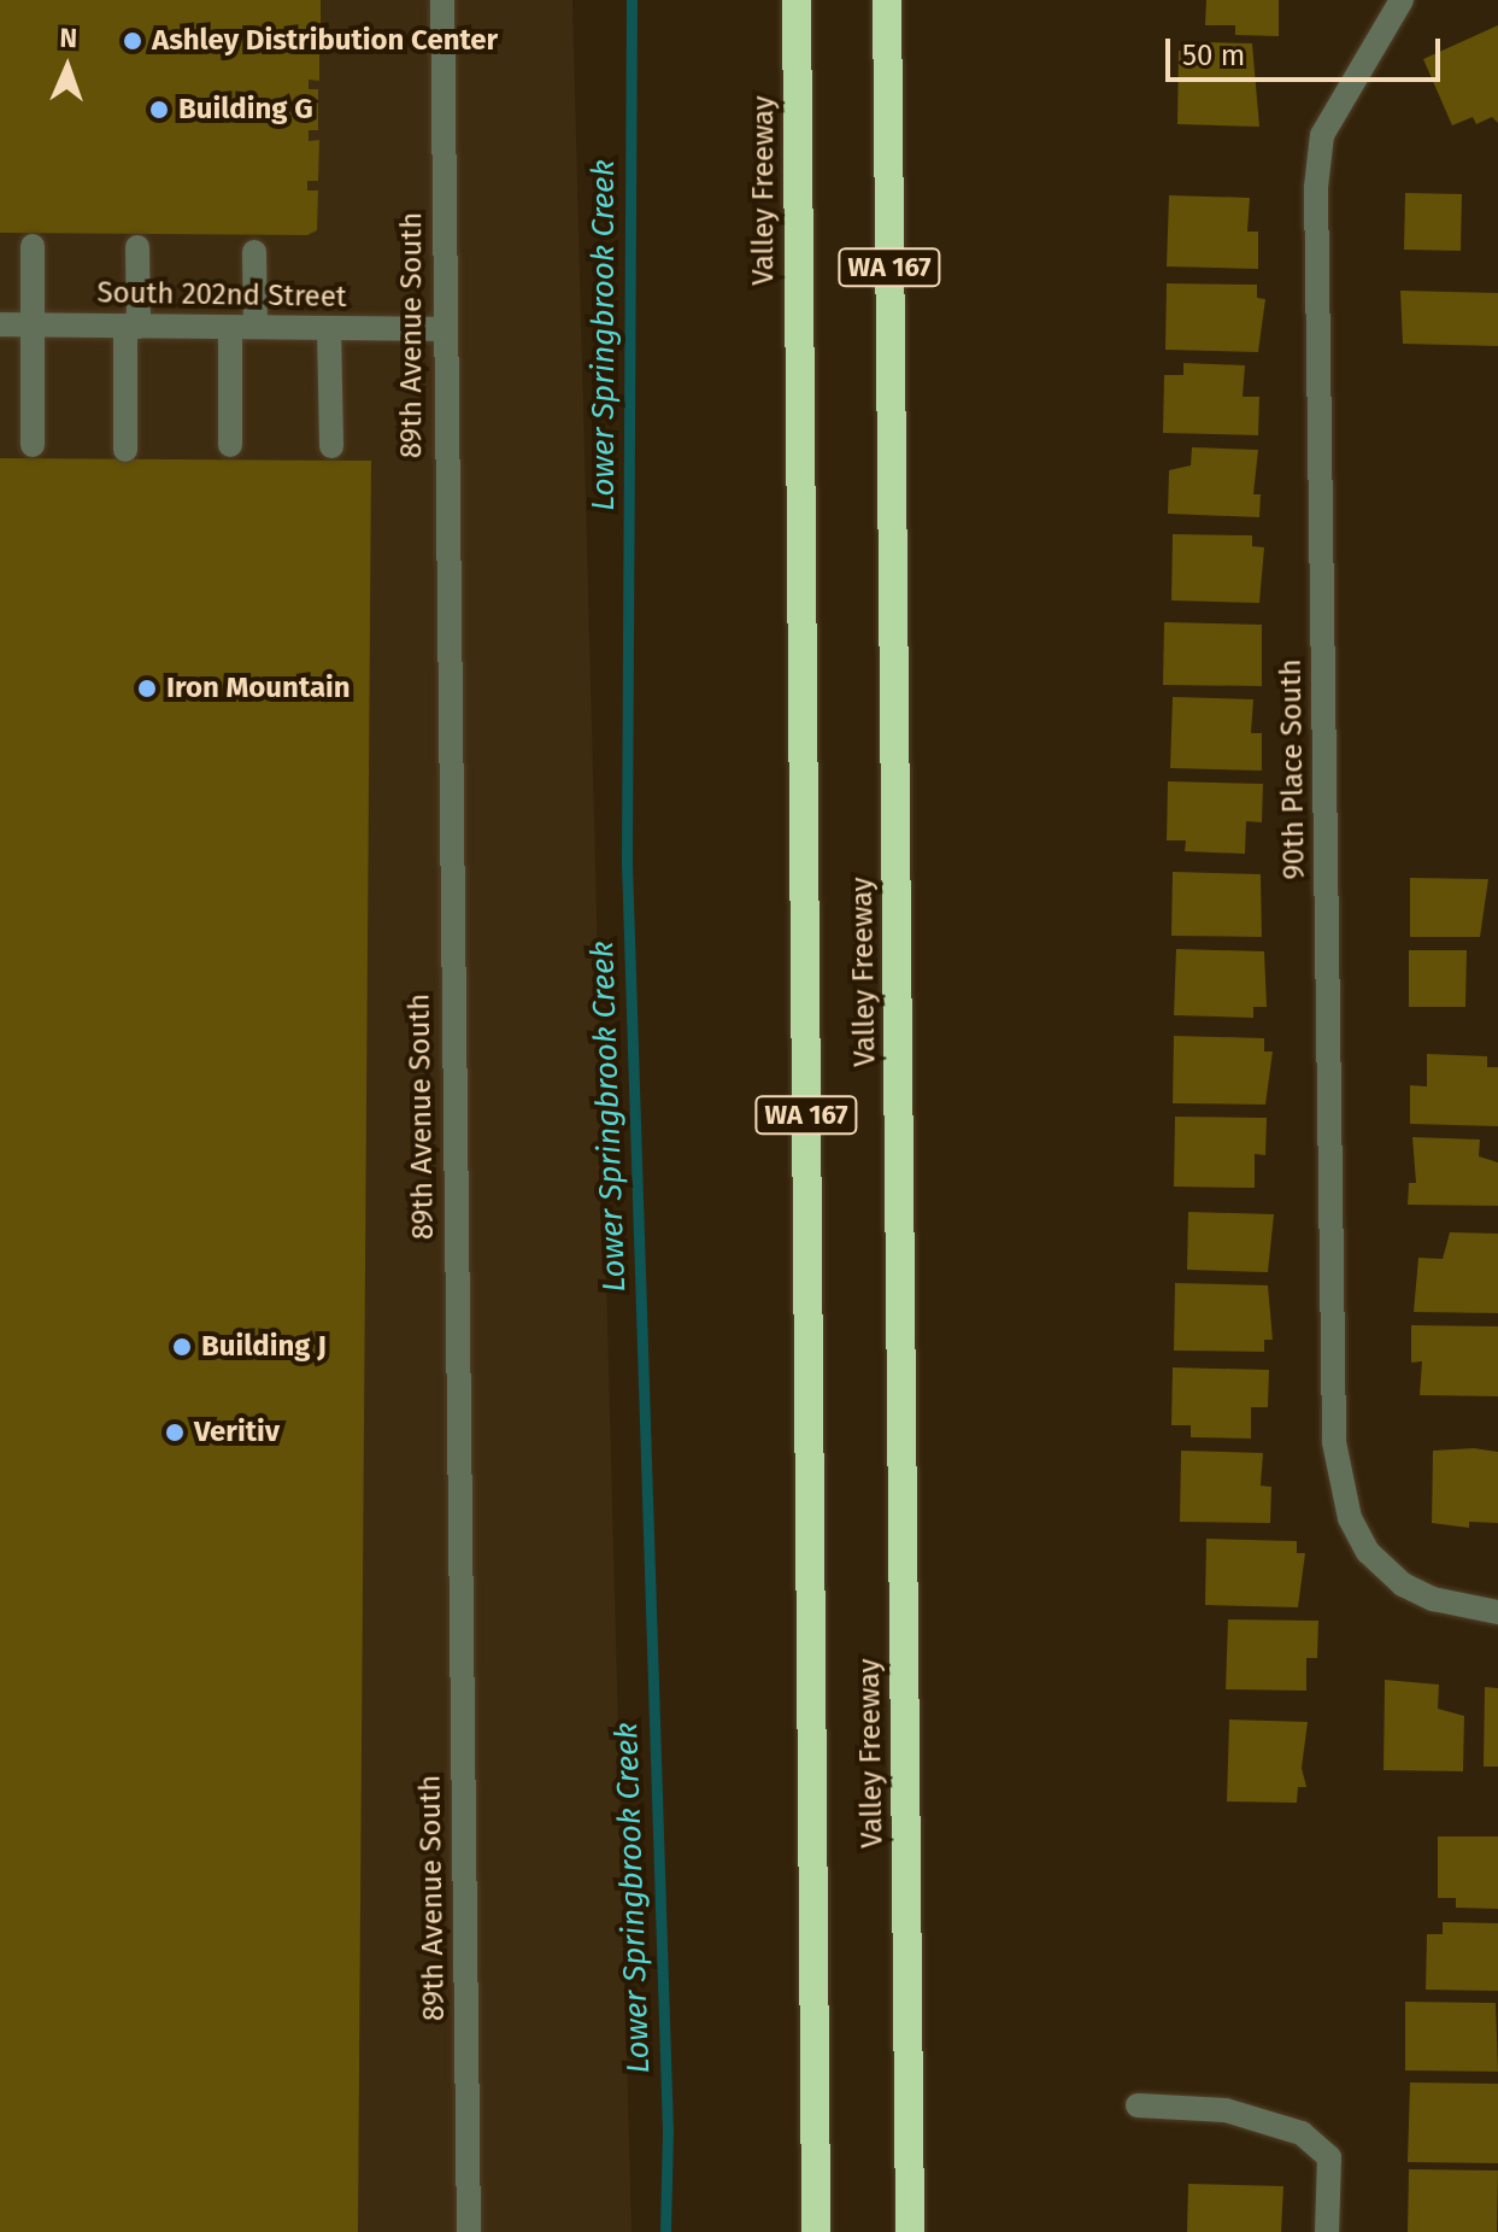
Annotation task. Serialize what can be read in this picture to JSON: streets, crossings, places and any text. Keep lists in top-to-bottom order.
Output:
{
  "streets": {
    "highway": ["Valley Freeway", "WA 167"],
    "street": ["South 202nd Street", "89th Avenue South", "90th Place South"]
  },
  "crossings": [
    ["South 202nd Street", "89th Avenue South"]
  ],
  "water": ["Lower Springbrook Creek"],
  "places": [
    "Ashley Distribution Center",
    "Building G",
    "Iron Mountain",
    "Building J",
    "Veritiv"
  ],
  "scale_bar": "50 m",
  "north": "top"
}
